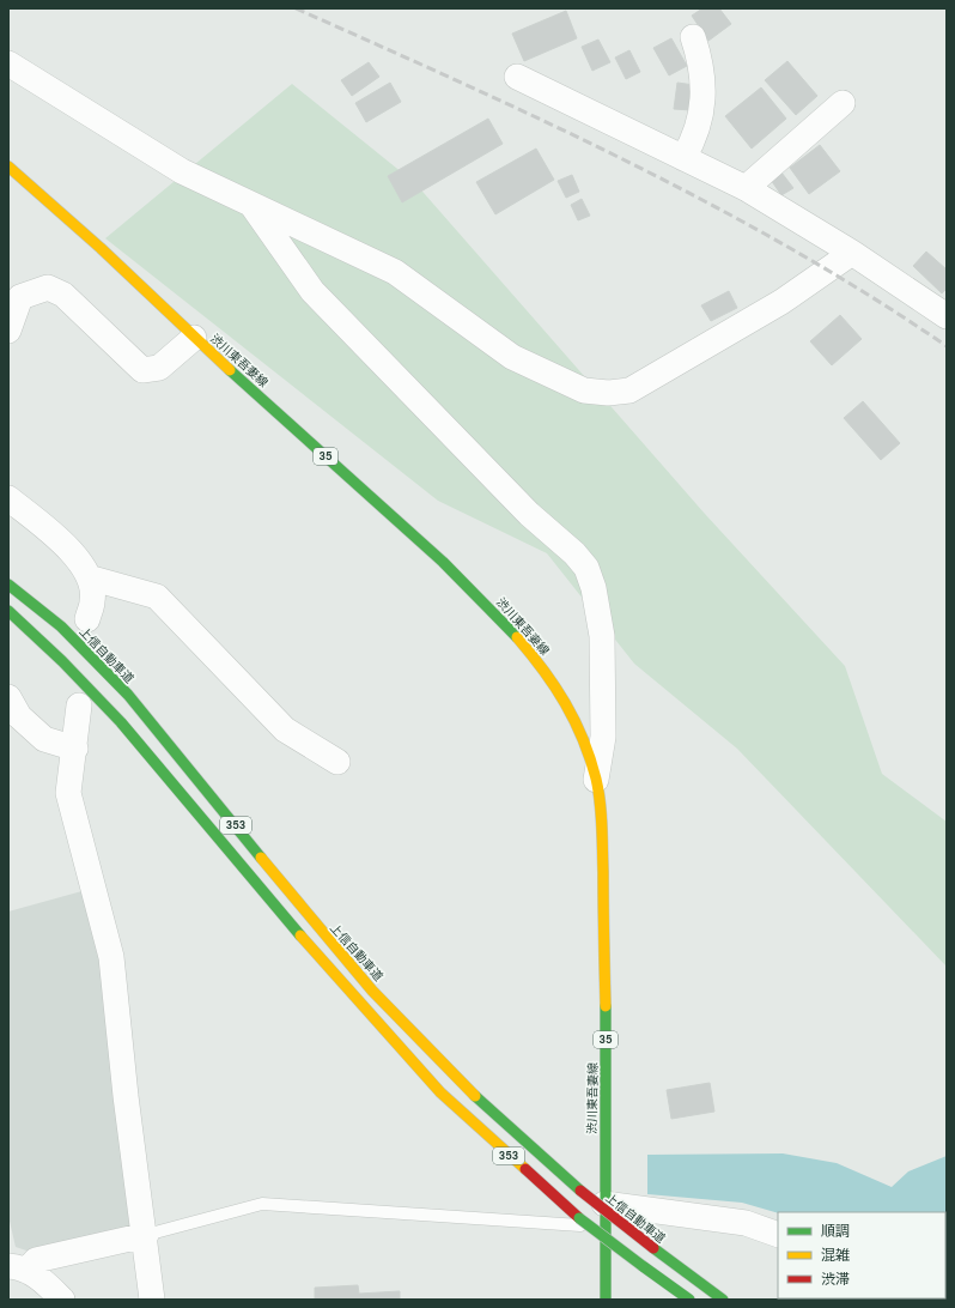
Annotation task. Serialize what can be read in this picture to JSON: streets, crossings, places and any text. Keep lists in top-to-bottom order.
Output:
{
  "streets": {
    "main road": [
      "渋川東吾妻線",
      "35",
      "上信自動車道",
      "353"
    ]
  },
  "legend": ["順調", "混雑", "渋滞"]
}
